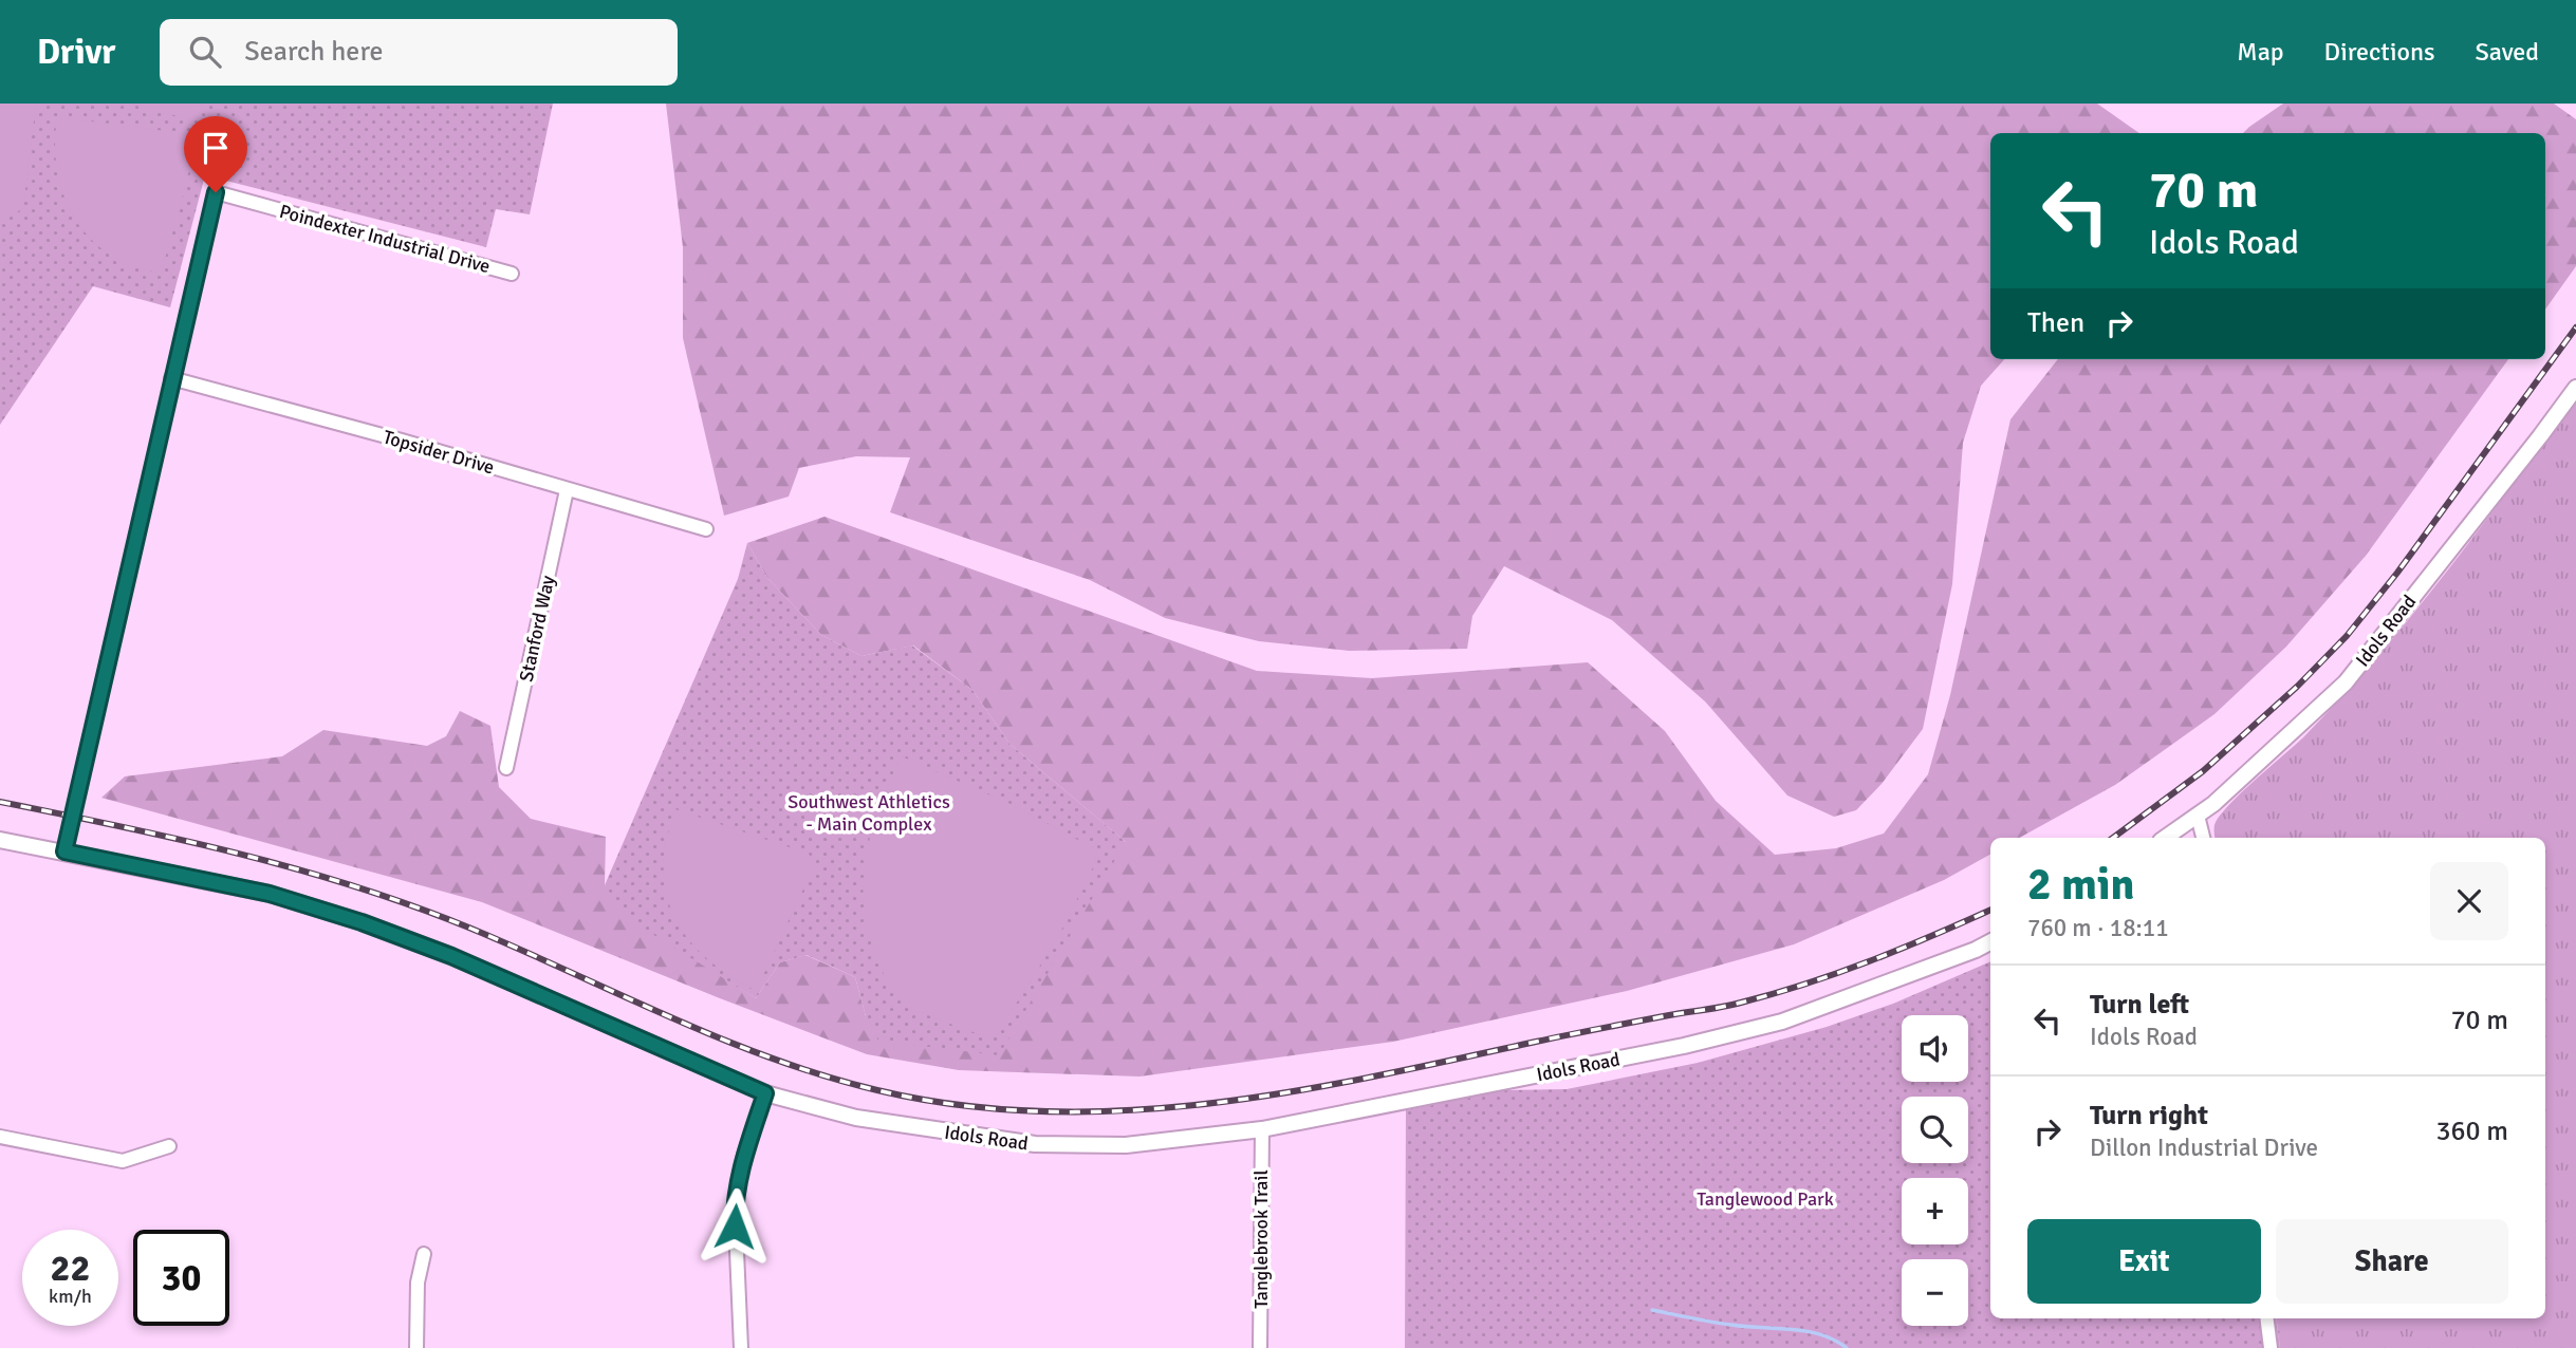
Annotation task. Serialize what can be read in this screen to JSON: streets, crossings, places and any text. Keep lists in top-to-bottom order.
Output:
{
  "streets": {
    "street": [
      "Poindexter Industrial Drive",
      "Topsider Drive",
      "Stanford Way",
      "Idols Road",
      "Tanglebrook Trail"
    ]
  },
  "crossings": [
    ["Poindexter Industrial Drive", "Topsider Drive"],
    ["Topsider Drive", "Stanford Way"],
    ["Idols Road", "Tanglebrook Trail"]
  ],
  "parks": ["Southwest Athletics - Main Complex", "Tanglewood Park"],
  "page": {
    "header": "Drivr",
    "search": "Search here",
    "nav": ["Map", "Directions", "Saved"],
    "turn": ["70 m", "Idols Road"],
    "then": "Then",
    "heading": ["2 min", "760 m · 18:11"],
    "list": [
      {
        "name": "Turn left",
        "note": "Idols Road",
        "value": "70 m"
      },
      {
        "name": "Turn right",
        "note": "Dillon Industrial Drive",
        "value": "360 m"
      }
    ],
    "map_buttons": ["+", "−"],
    "buttons": ["Exit", "Share"],
    "speed": "22 km/h",
    "limit": "30"
  }
}
